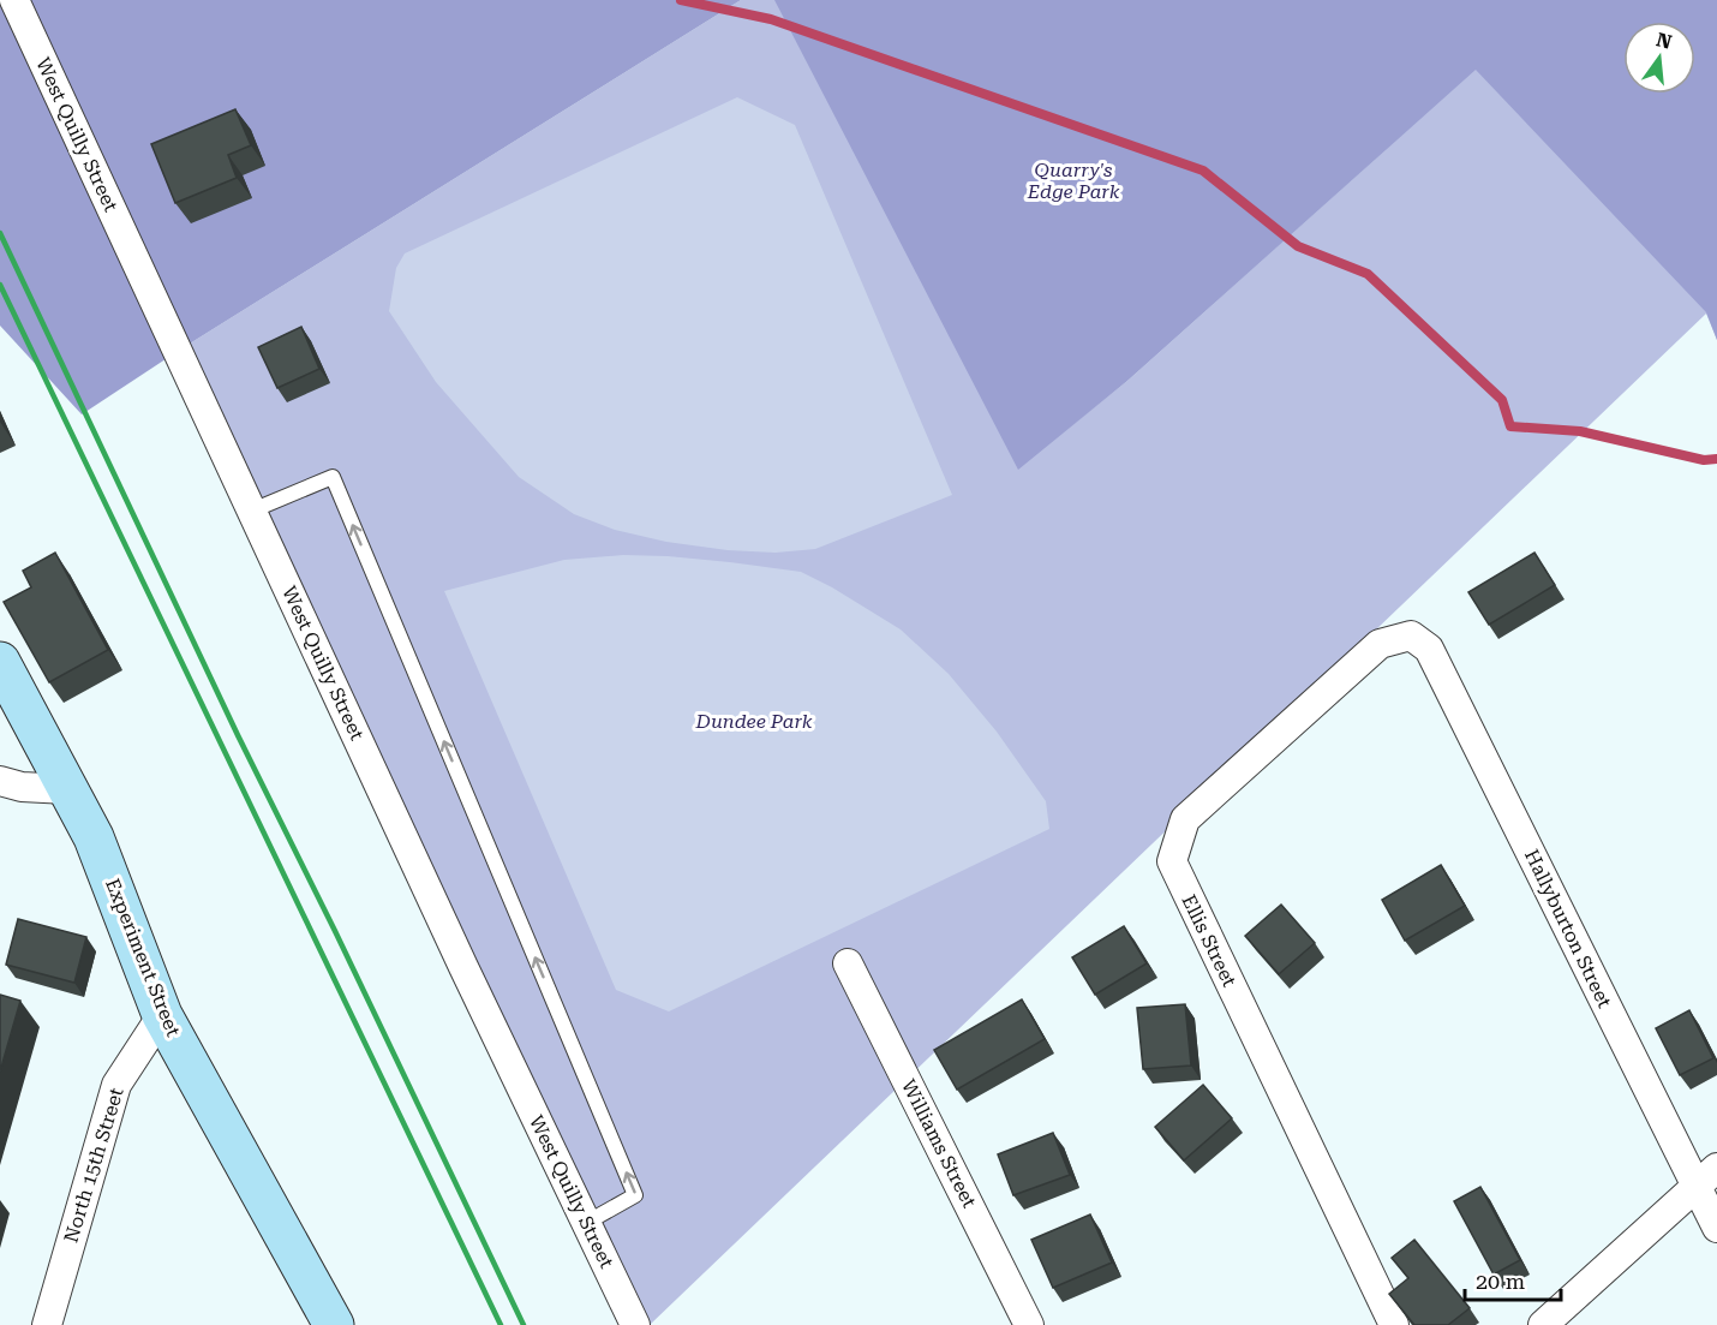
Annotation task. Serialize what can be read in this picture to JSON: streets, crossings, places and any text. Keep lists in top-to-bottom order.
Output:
{
  "streets": {
    "main road": ["Experiment Street"],
    "street": [
      "West Quilly Street",
      "Hallyburton Street",
      "Ellis Street",
      "Williams Street",
      "North 15th Street"
    ]
  },
  "crossings": [
    ["Hallyburton Street", "Ellis Street"],
    ["Experiment Street", "North 15th Street"]
  ],
  "parks": ["Quarry's Edge Park", "Dundee Park"],
  "scale_bar": "20 m",
  "north": "top"
}
